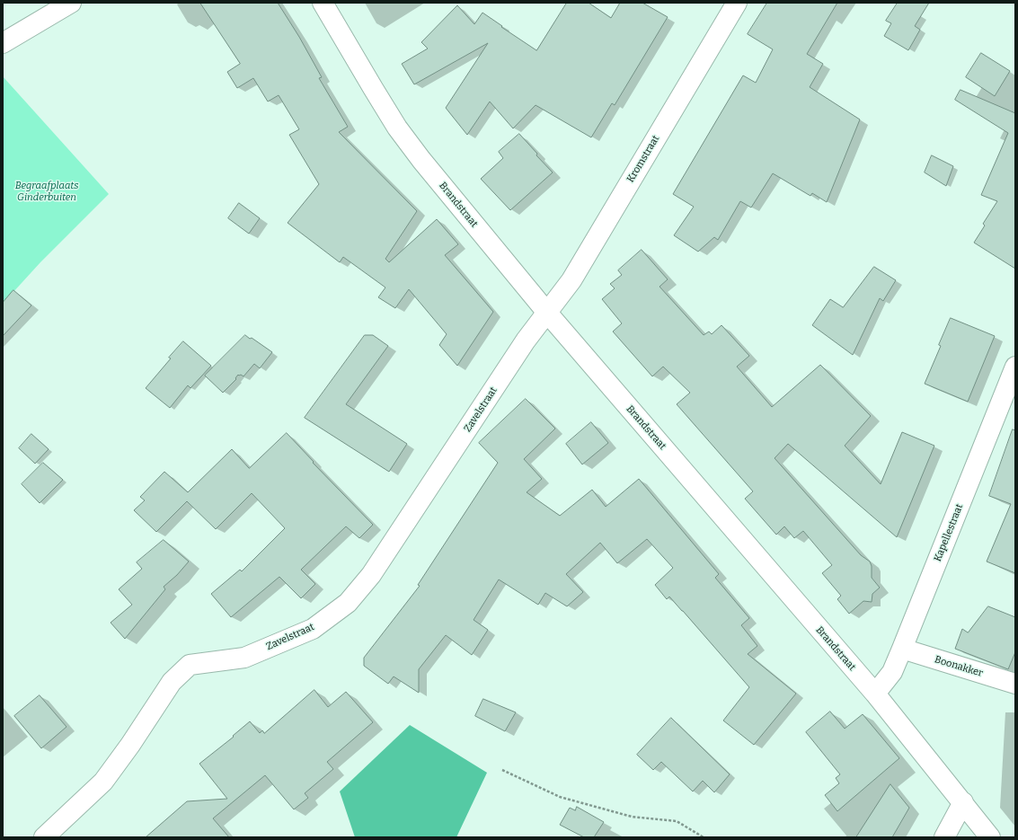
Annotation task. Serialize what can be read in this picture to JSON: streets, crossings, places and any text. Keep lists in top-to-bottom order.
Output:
{
  "streets": {
    "street": [
      "Kromstraat",
      "Brandstraat",
      "Zavelstraat",
      "Kapellestraat",
      "Boonakker"
    ]
  },
  "crossings": [
    ["Kromstraat", "Brandstraat"],
    ["Kromstraat", "Zavelstraat"],
    ["Brandstraat", "Zavelstraat"],
    ["Brandstraat", "Kapellestraat"],
    ["Kapellestraat", "Boonakker"]
  ],
  "parks": ["Begraafplaats Ginderbuiten"]
}
